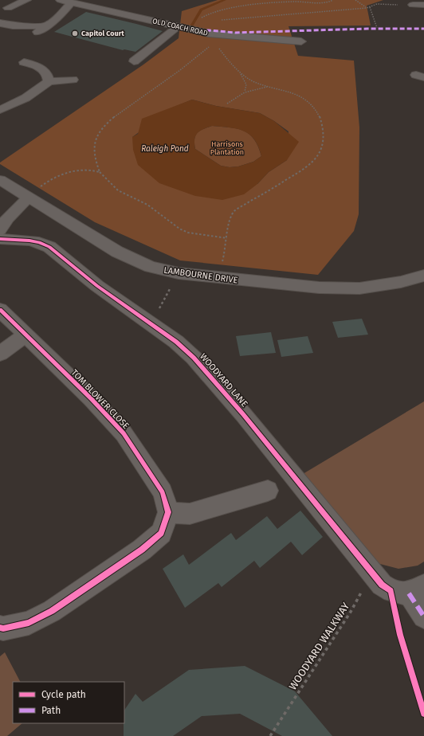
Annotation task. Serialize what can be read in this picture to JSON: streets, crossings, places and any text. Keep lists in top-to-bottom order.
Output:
{
  "streets": {
    "street": [
      "OLD COACH ROAD",
      "LAMBOURNE DRIVE",
      "WOODYARD LANE",
      "TOM BLOWER CLOSE"
    ],
    "path": ["WOODYARD WALKWAY"]
  },
  "crossings": [
    ["WOODYARD LANE", "WOODYARD WALKWAY"]
  ],
  "water": ["Raleigh Pond"],
  "parks": ["Harrisons Plantation"],
  "places": ["Capitol Court"],
  "legend": ["Cycle path", "Path"]
}
